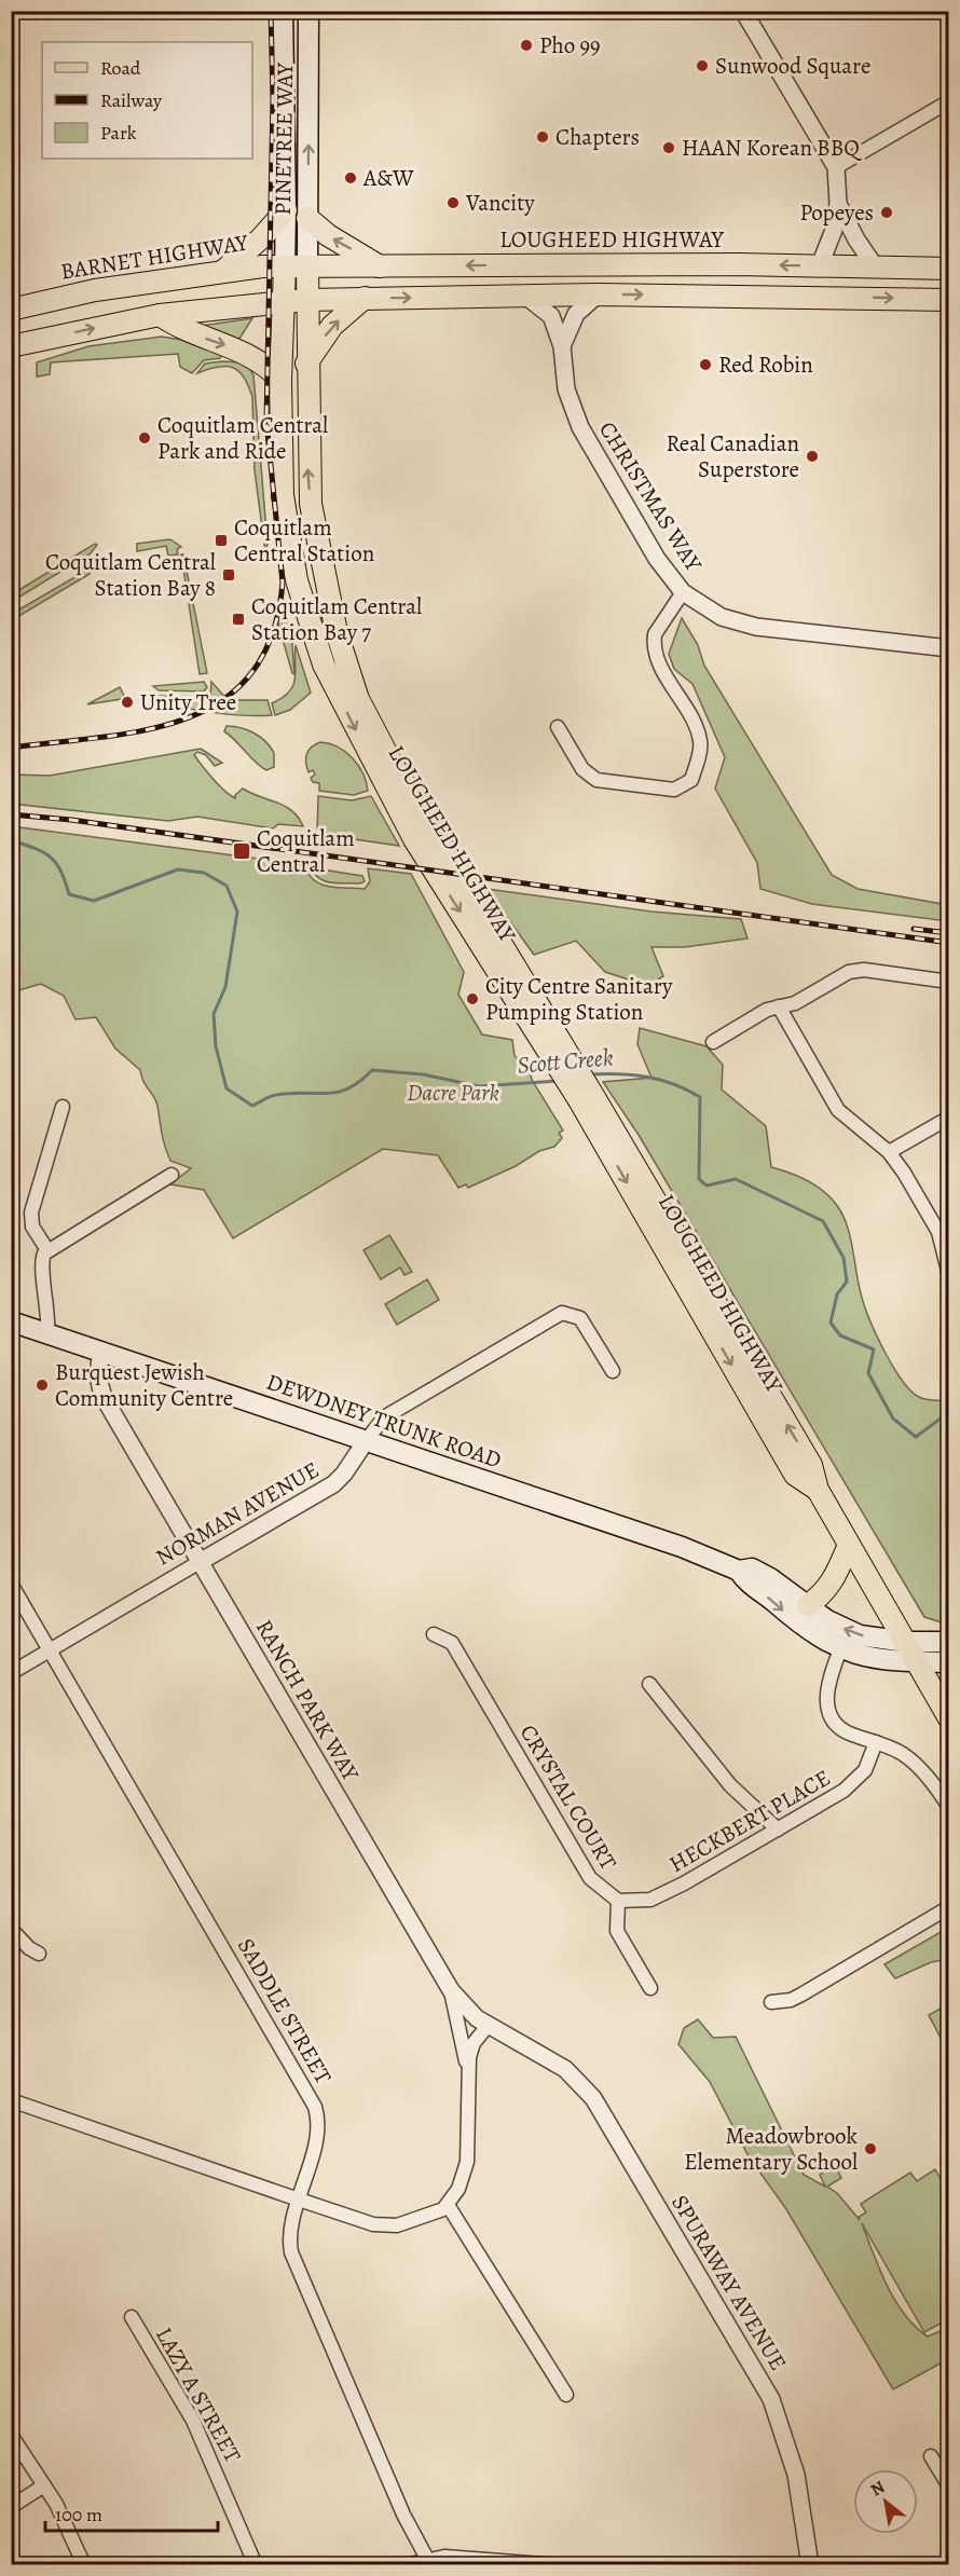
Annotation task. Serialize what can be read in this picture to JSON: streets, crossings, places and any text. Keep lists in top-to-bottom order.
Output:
{
  "streets": {
    "main road": [
      "PINETREE WAY",
      "LOUGHEED HIGHWAY",
      "BARNET HIGHWAY",
      "DEWDNEY TRUNK ROAD"
    ],
    "street": [
      "CHRISTMAS WAY",
      "NORMAN AVENUE",
      "RANCH PARK WAY",
      "CRYSTAL COURT",
      "HECKBERT PLACE",
      "SADDLE STREET",
      "SPURAWAY AVENUE",
      "LAZY A STREET"
    ]
  },
  "crossings": [
    ["PINETREE WAY", "LOUGHEED HIGHWAY"],
    ["PINETREE WAY", "BARNET HIGHWAY"],
    ["LOUGHEED HIGHWAY", "BARNET HIGHWAY"],
    ["LOUGHEED HIGHWAY", "DEWDNEY TRUNK ROAD"],
    ["DEWDNEY TRUNK ROAD", "NORMAN AVENUE"],
    ["DEWDNEY TRUNK ROAD", "RANCH PARK WAY"],
    ["NORMAN AVENUE", "RANCH PARK WAY"],
    ["NORMAN AVENUE", "SADDLE STREET"],
    ["RANCH PARK WAY", "SPURAWAY AVENUE"],
    ["CRYSTAL COURT", "HECKBERT PLACE"]
  ],
  "water": ["Scott Creek"],
  "parks": ["Dacre Park"],
  "places": {
    "other": [
      "Pho 99",
      "Sunwood Square",
      "Chapters",
      "HAAN Korean BBQ",
      "A&W",
      "Vancity",
      "Popeyes",
      "Red Robin",
      "Coquitlam Central Park and Ride",
      "Real Canadian Superstore",
      "Unity Tree",
      "City Centre Sanitary Pumping Station",
      "Burquest Jewish Community Centre",
      "Meadowbrook Elementary School"
    ],
    "transit": [
      "Coquitlam Central Station",
      "Coquitlam Central Station Bay 8",
      "Coquitlam Central Station Bay 7",
      "Coquitlam Central"
    ]
  },
  "legend": ["Road", "Railway", "Park"],
  "scale_bar": "100 m",
  "north": "top left"
}
